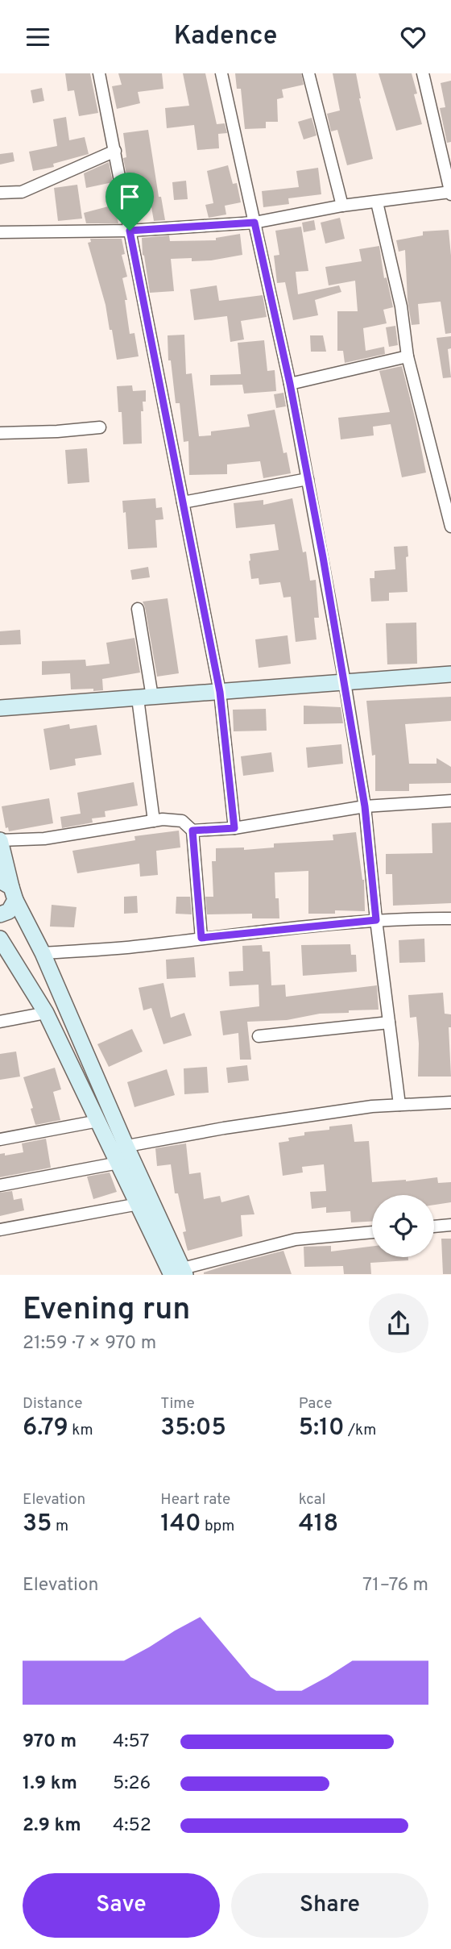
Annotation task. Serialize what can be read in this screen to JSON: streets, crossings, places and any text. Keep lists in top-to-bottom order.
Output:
{
  "page": {
    "header": "Kadence",
    "heading": ["Evening run", "21:59 · 7 × 970 m"],
    "stats": [
      ["Distance", "6.79 km"],
      ["Time", "35:05"],
      ["Pace", "5:10 /km"],
      ["Elevation", "35 m"],
      ["Heart rate", "140 bpm"],
      ["kcal", "418"]
    ],
    "chart": ["Elevation", "71–76 m"],
    "list": [
      {
        "name": "970 m",
        "note": "4:57"
      },
      {
        "name": "1.9 km",
        "note": "5:26"
      },
      {
        "name": "2.9 km",
        "note": "4:52"
      }
    ],
    "buttons": ["Save", "Share"]
  }
}
